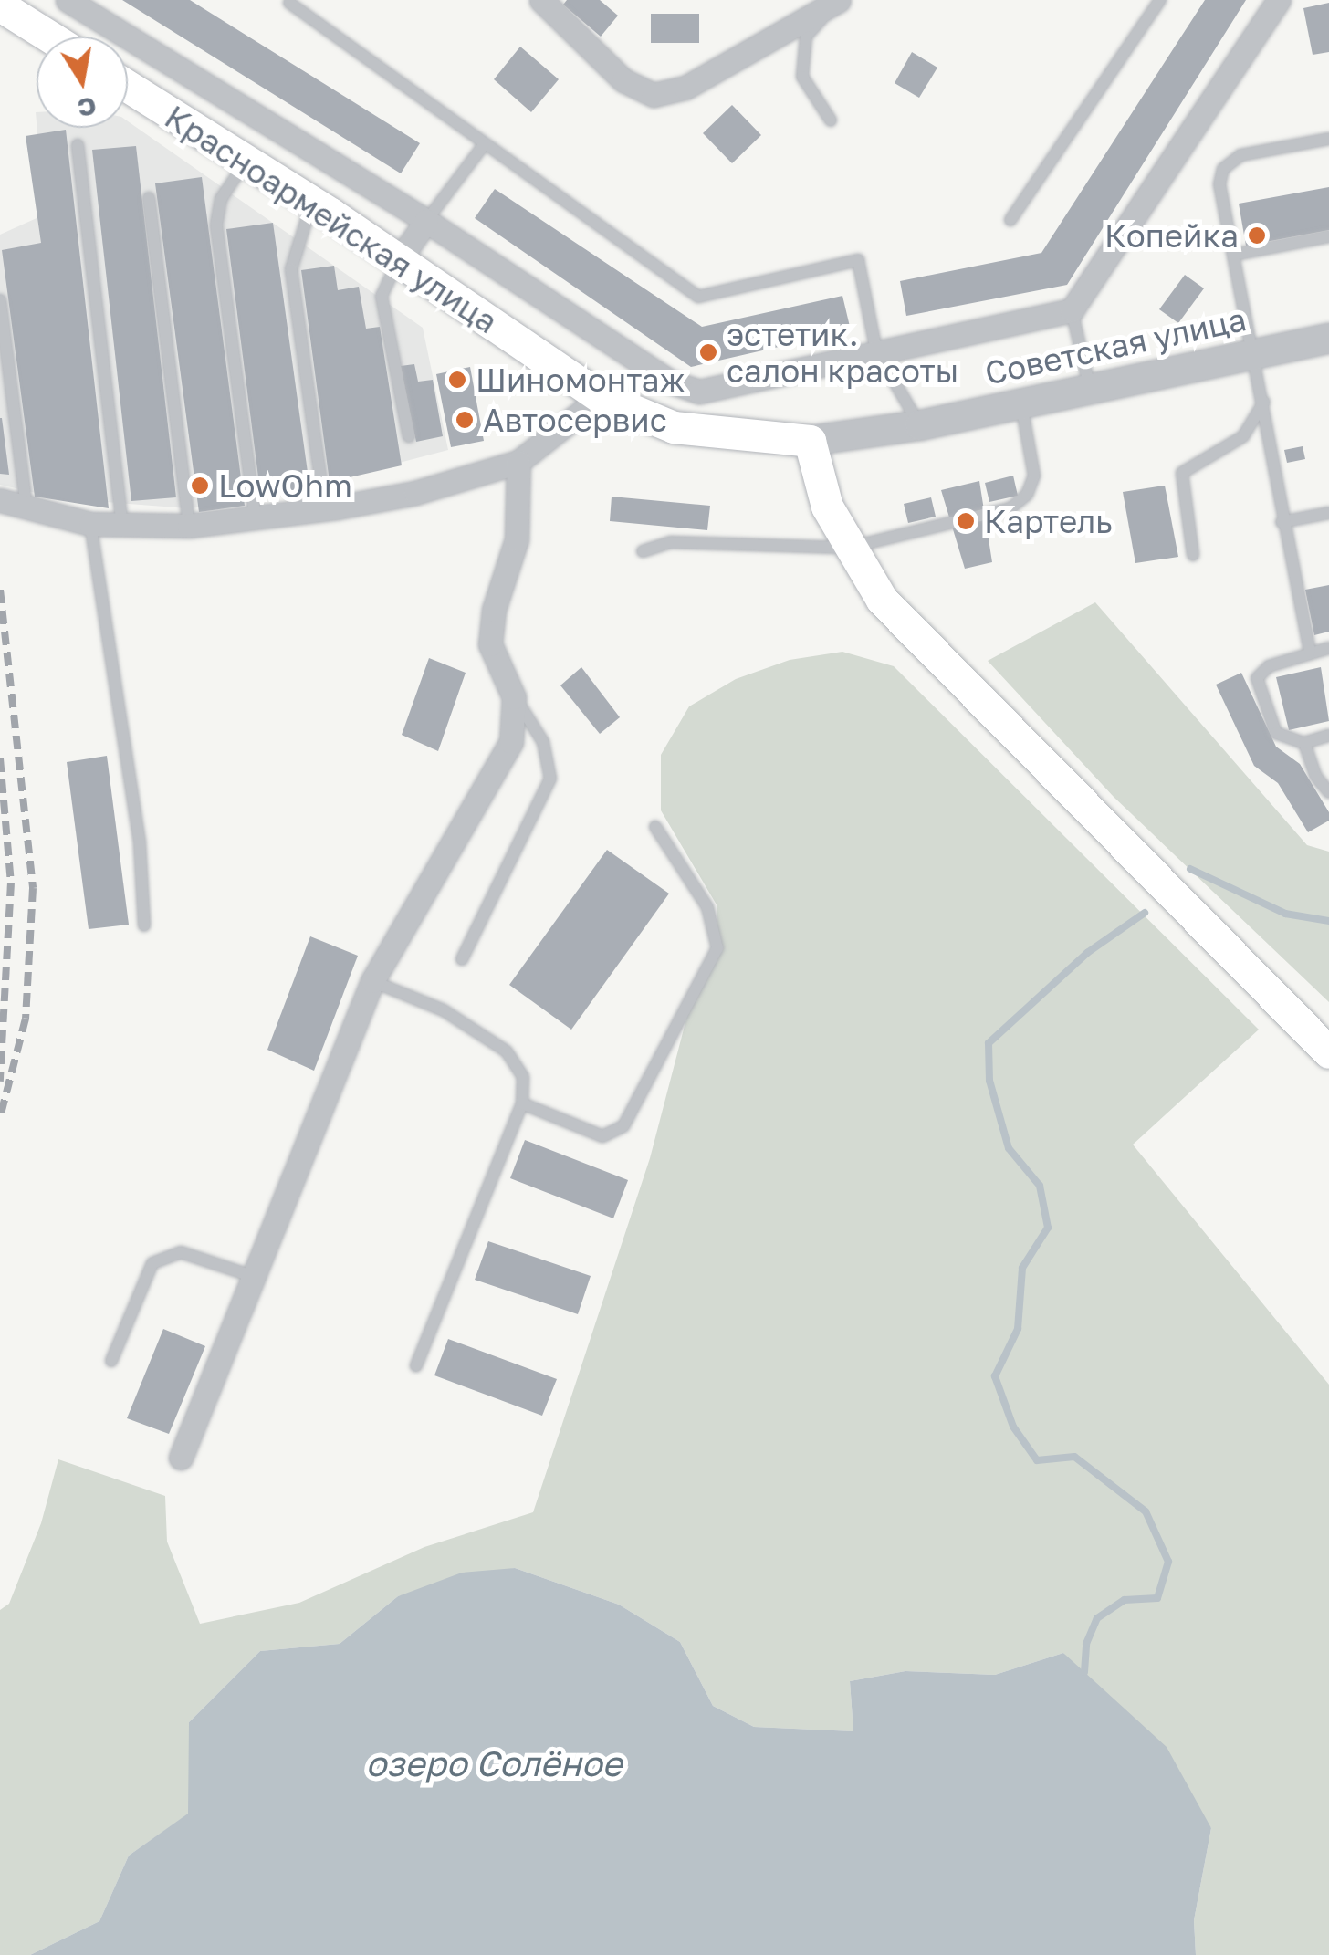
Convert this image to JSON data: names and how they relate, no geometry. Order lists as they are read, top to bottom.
{
  "streets": {
    "main road": ["Красноармейская улица"],
    "street": ["Советская улица"]
  },
  "crossings": [
    ["Красноармейская улица", "Советская улица"]
  ],
  "water": ["озеро Солёное"],
  "places": [
    "Копейка",
    "эстетик. салон красоты",
    "Шиномонтаж",
    "Автосервис",
    "LowOhm",
    "Картель"
  ],
  "north": "bottom"
}
